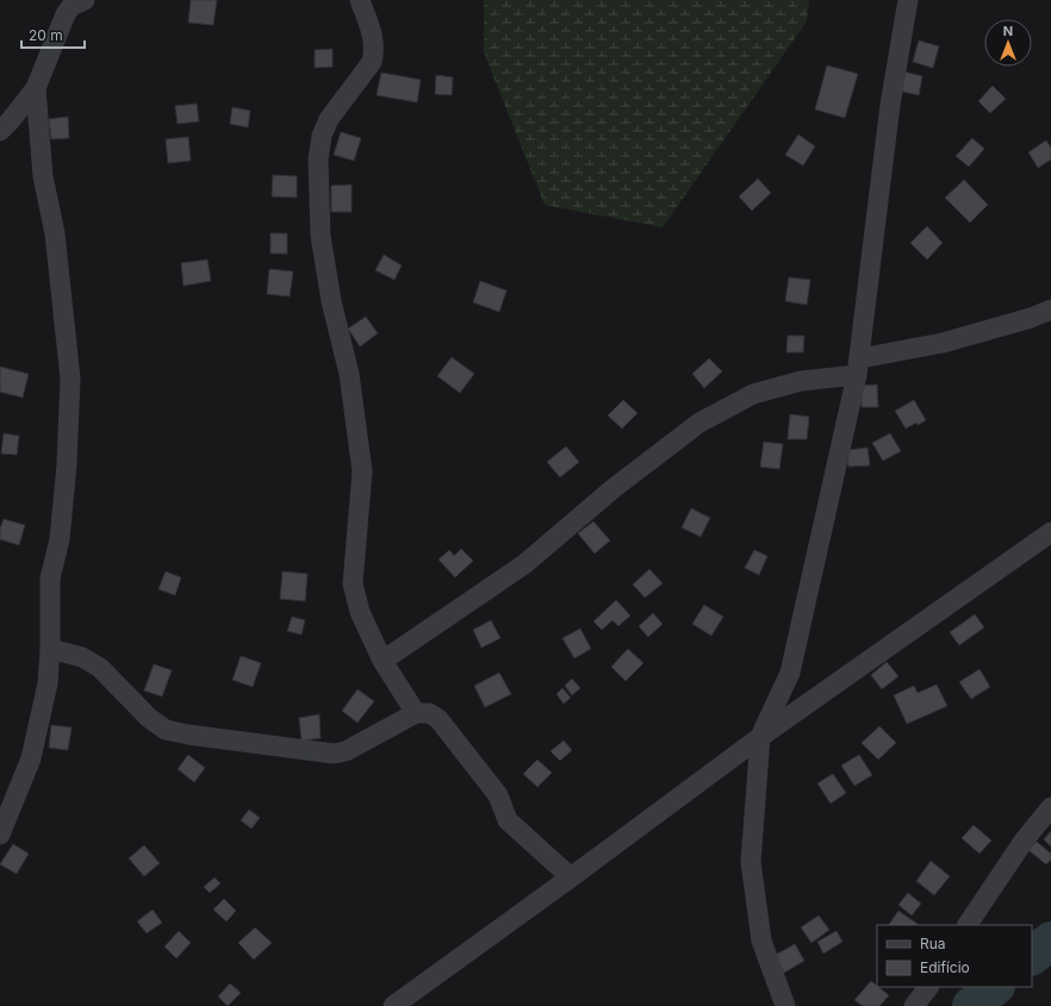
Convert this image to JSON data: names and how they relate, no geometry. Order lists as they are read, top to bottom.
{
  "legend": ["Rua", "Edifício"],
  "scale_bar": "20 m",
  "north": "top"
}
